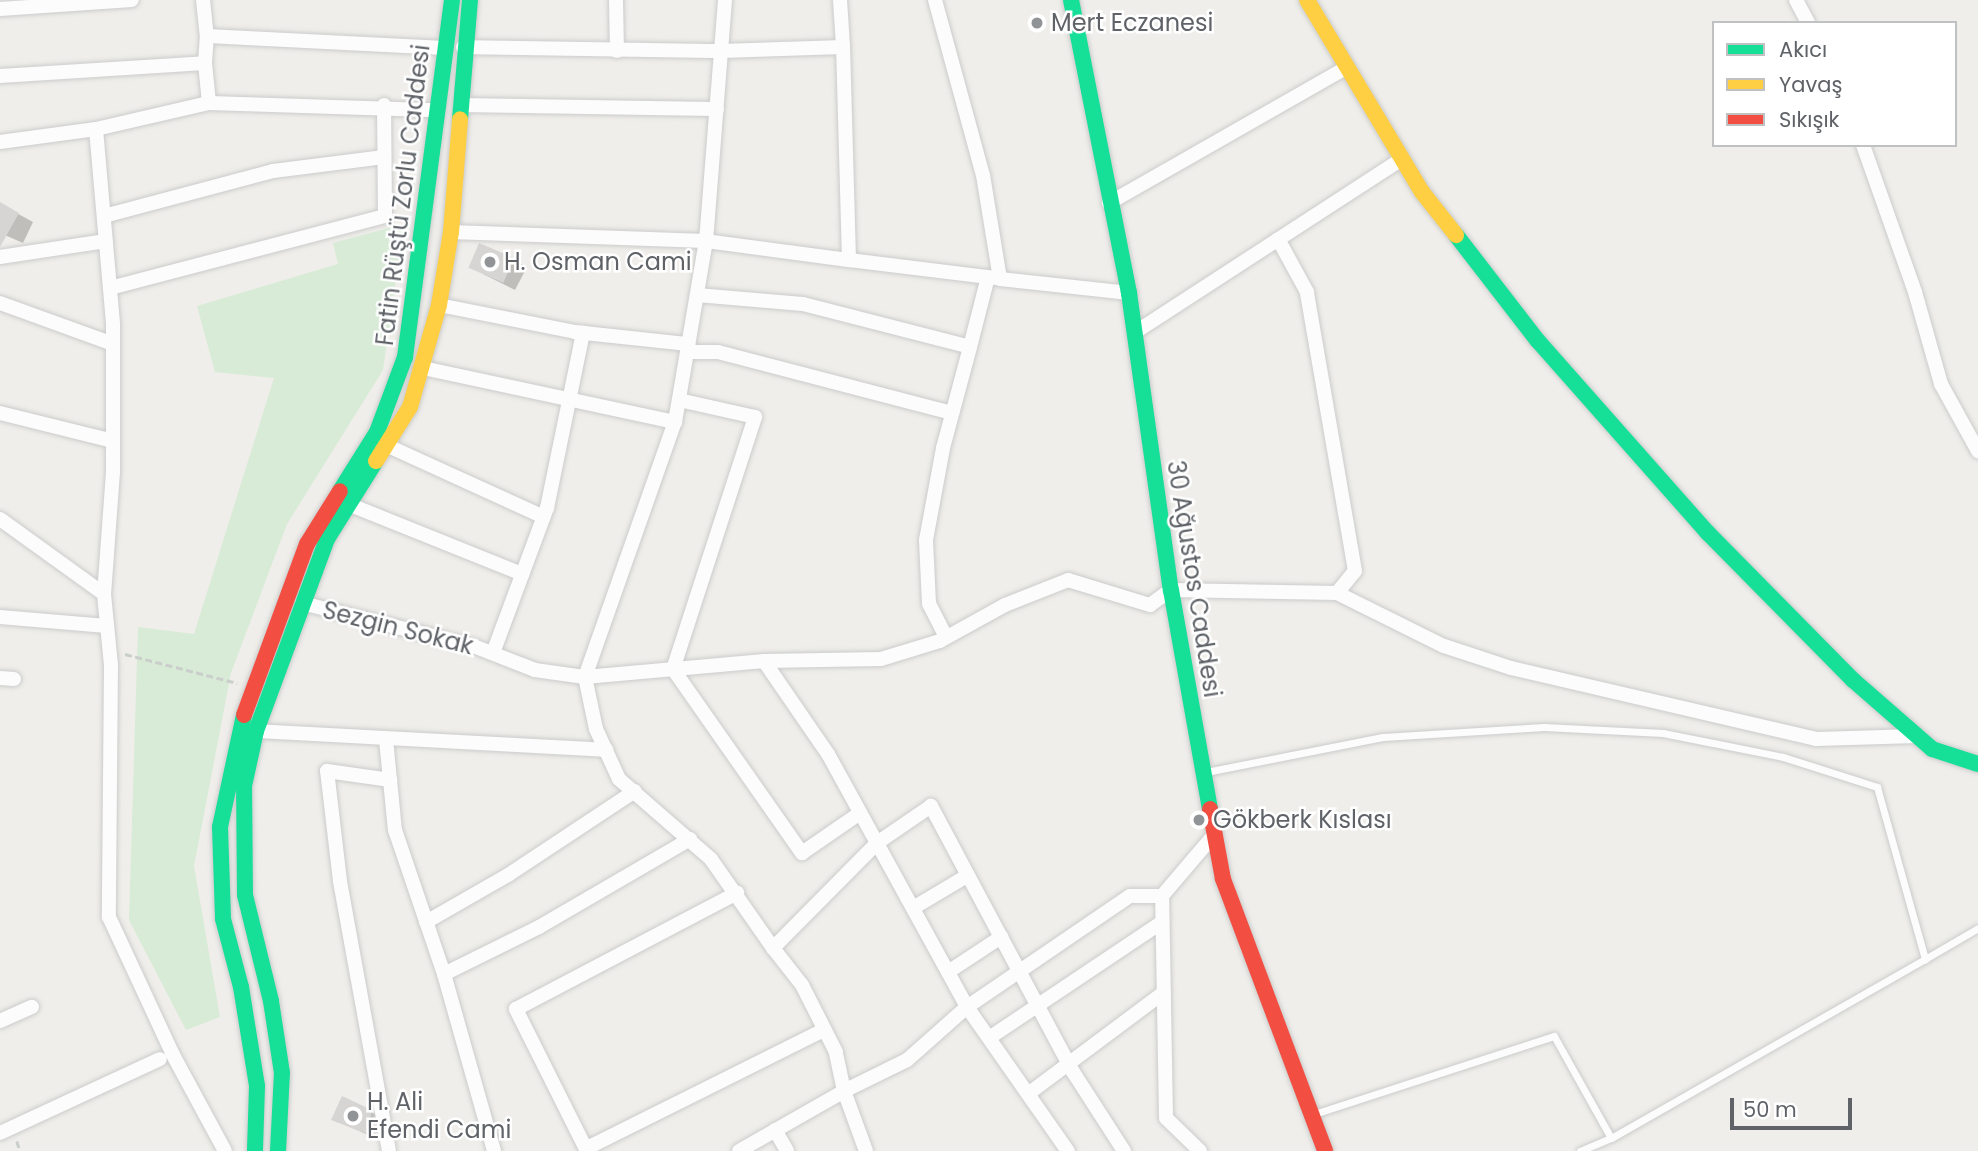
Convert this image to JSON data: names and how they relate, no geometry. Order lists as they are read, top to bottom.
{
  "streets": {
    "main road": ["Fatin Rüştü Zorlu Caddesi", "30 Ağustos Caddesi"],
    "street": ["Sezgin Sokak"]
  },
  "crossings": [
    ["Fatin Rüştü Zorlu Caddesi", "Sezgin Sokak"],
    ["30 Ağustos Caddesi", "Sezgin Sokak"]
  ],
  "places": [
    "Mert Eczanesi",
    "H. Osman Cami",
    "Gökberk Kıslası",
    "H. Ali Efendi Cami"
  ],
  "legend": ["Akıcı", "Yavaş", "Sıkışık"],
  "scale_bar": "50 m"
}
